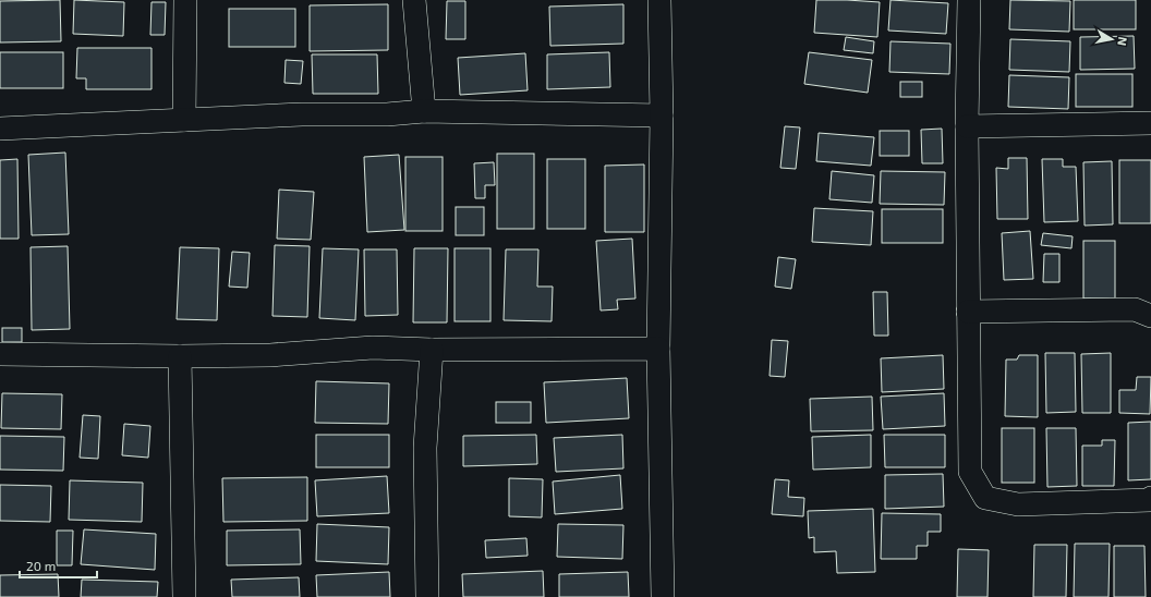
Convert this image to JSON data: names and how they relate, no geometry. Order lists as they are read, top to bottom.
{
  "scale_bar": "20 m",
  "north": "right"
}
